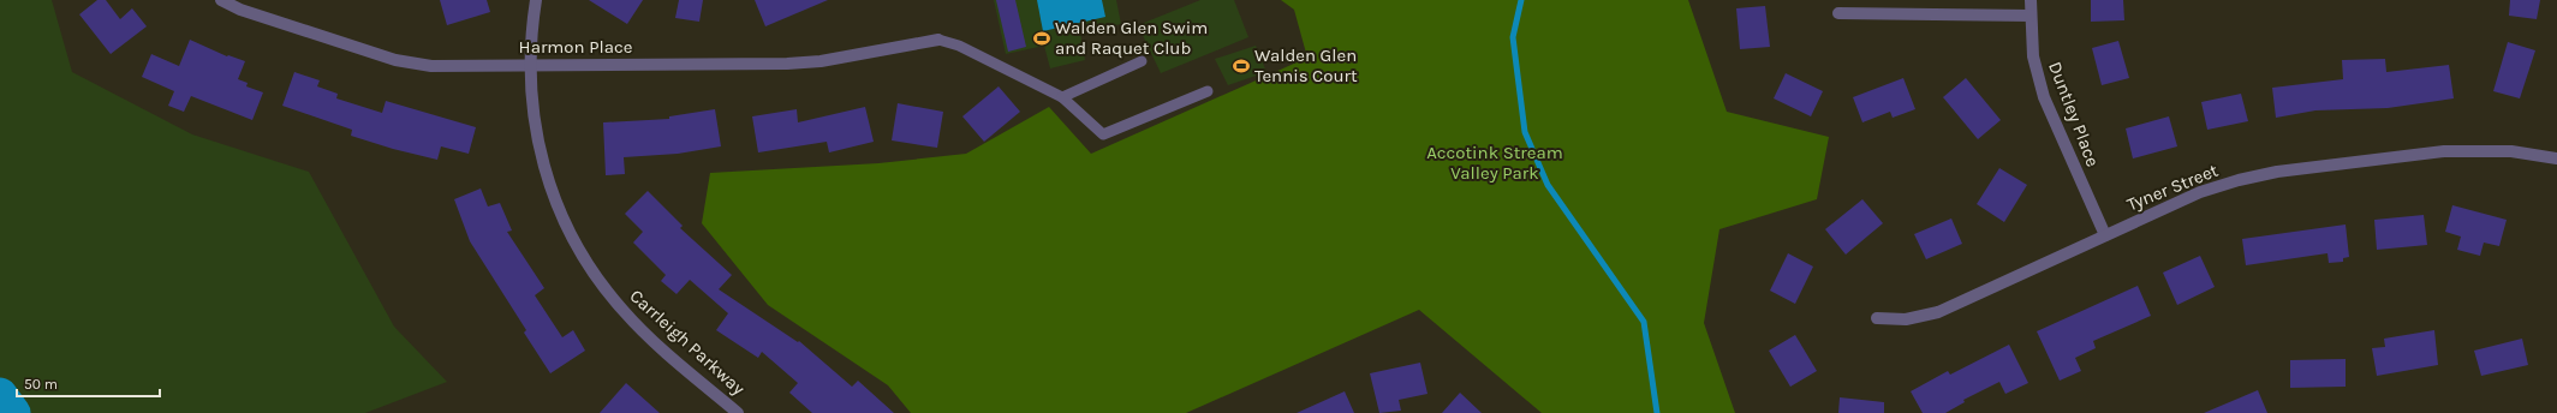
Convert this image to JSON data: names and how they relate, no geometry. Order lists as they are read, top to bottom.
{
  "streets": {
    "street": [
      "Harmon Place",
      "Duntley Place",
      "Tyner Street",
      "Carrleigh Parkway"
    ]
  },
  "crossings": [
    ["Harmon Place", "Carrleigh Parkway"],
    ["Duntley Place", "Tyner Street"]
  ],
  "parks": ["Accotink Stream Valley Park"],
  "places": {
    "sports": ["Walden Glen Swim and Raquet Club", "Walden Glen Tennis Court"]
  },
  "scale_bar": "50 m"
}
